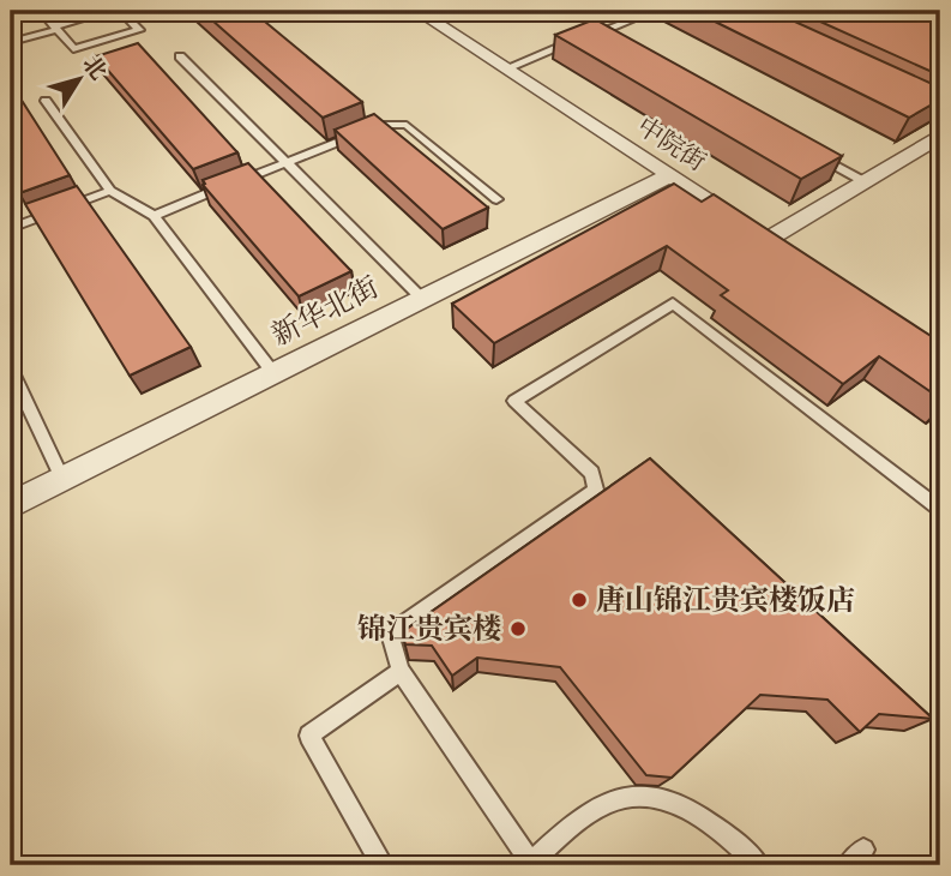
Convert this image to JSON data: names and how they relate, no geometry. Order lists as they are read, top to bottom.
{
  "streets": {
    "street": ["中院街", "新华北街"]
  },
  "crossings": [
    ["中院街", "新华北街"]
  ],
  "places": ["唐山锦江贵宾楼饭店", "锦江贵宾楼"],
  "north": "top right"
}
